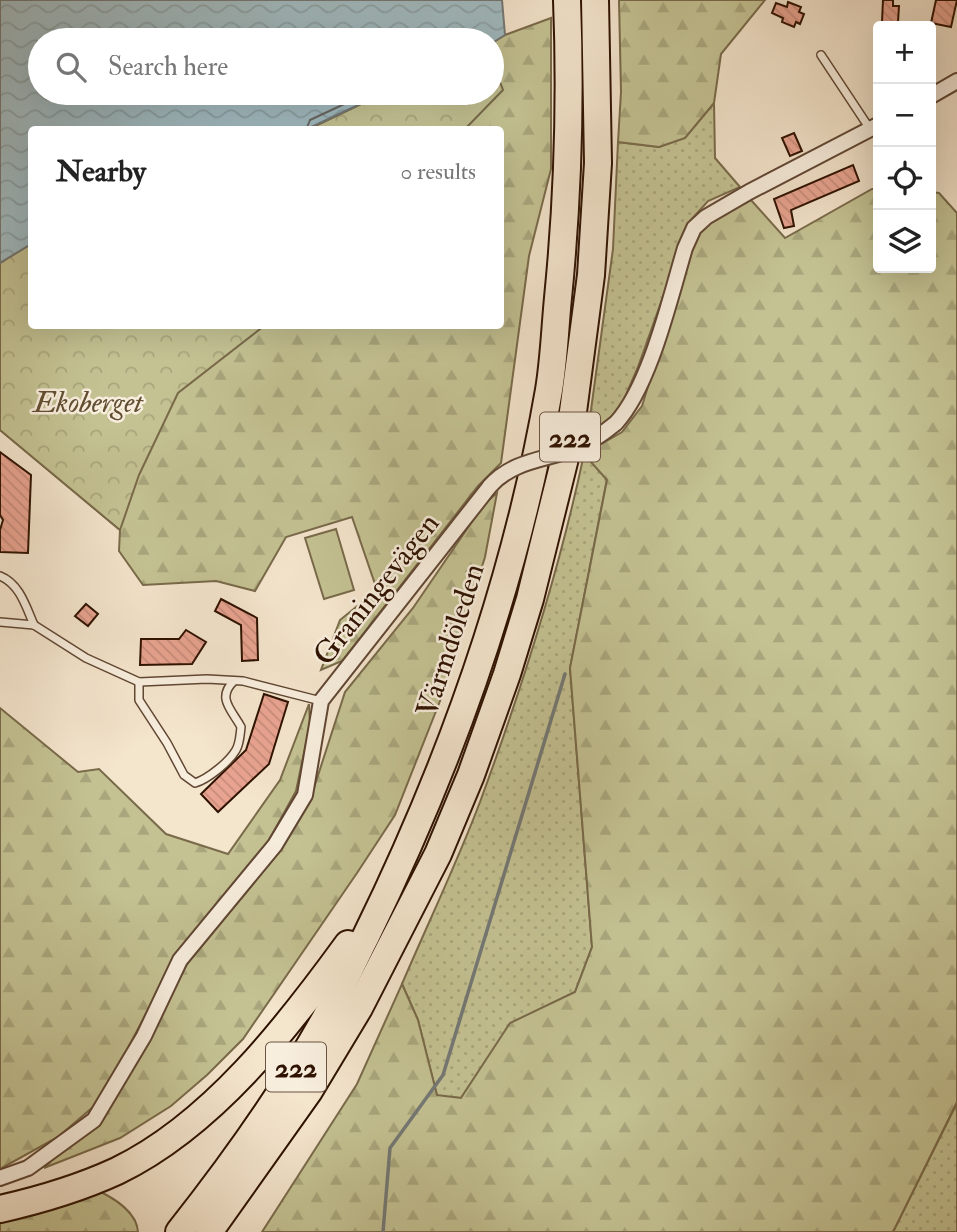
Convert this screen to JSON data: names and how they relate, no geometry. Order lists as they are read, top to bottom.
{
  "streets": {
    "highway": ["222", "Värmdöleden"],
    "street": ["Graningevägen"]
  },
  "parks": ["Ekoberget"],
  "page": {
    "map_buttons": ["+", "−"],
    "search": "Search here",
    "heading": ["Nearby", "0 results"]
  }
}
